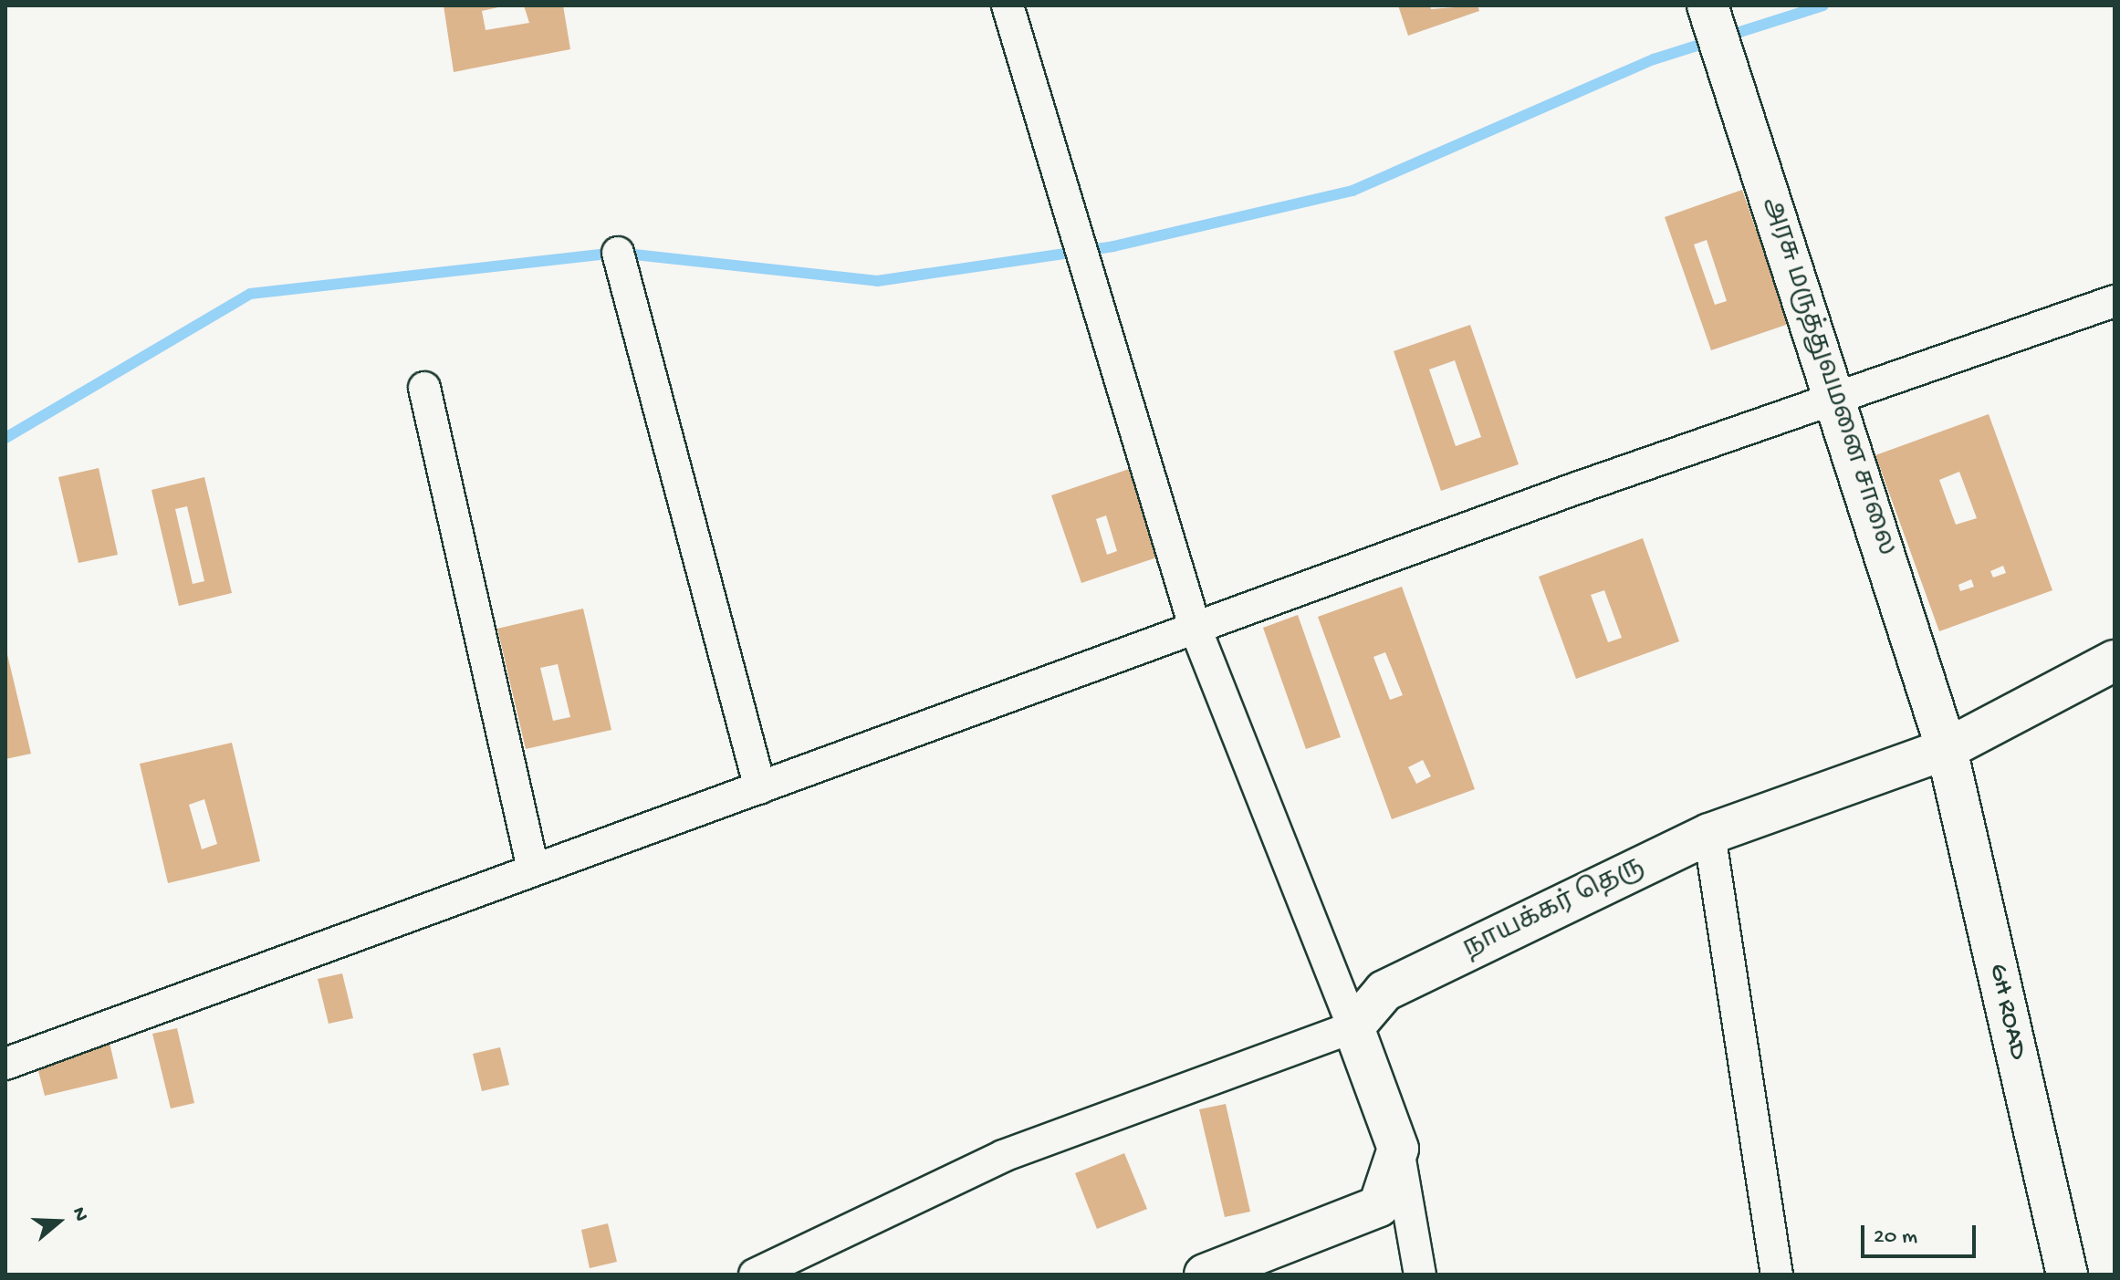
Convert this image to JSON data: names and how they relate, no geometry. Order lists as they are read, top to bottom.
{
  "streets": {
    "main road": ["அரசு மருத்துவமனை சாலை", "நாயக்கர் தெரு", "GH ROAD"]
  },
  "crossings": [
    ["அரசு மருத்துவமனை சாலை", "நாயக்கர் தெரு"],
    ["அரசு மருத்துவமனை சாலை", "GH ROAD"],
    ["நாயக்கர் தெரு", "GH ROAD"]
  ],
  "scale_bar": "20 m",
  "north": "right"
}
